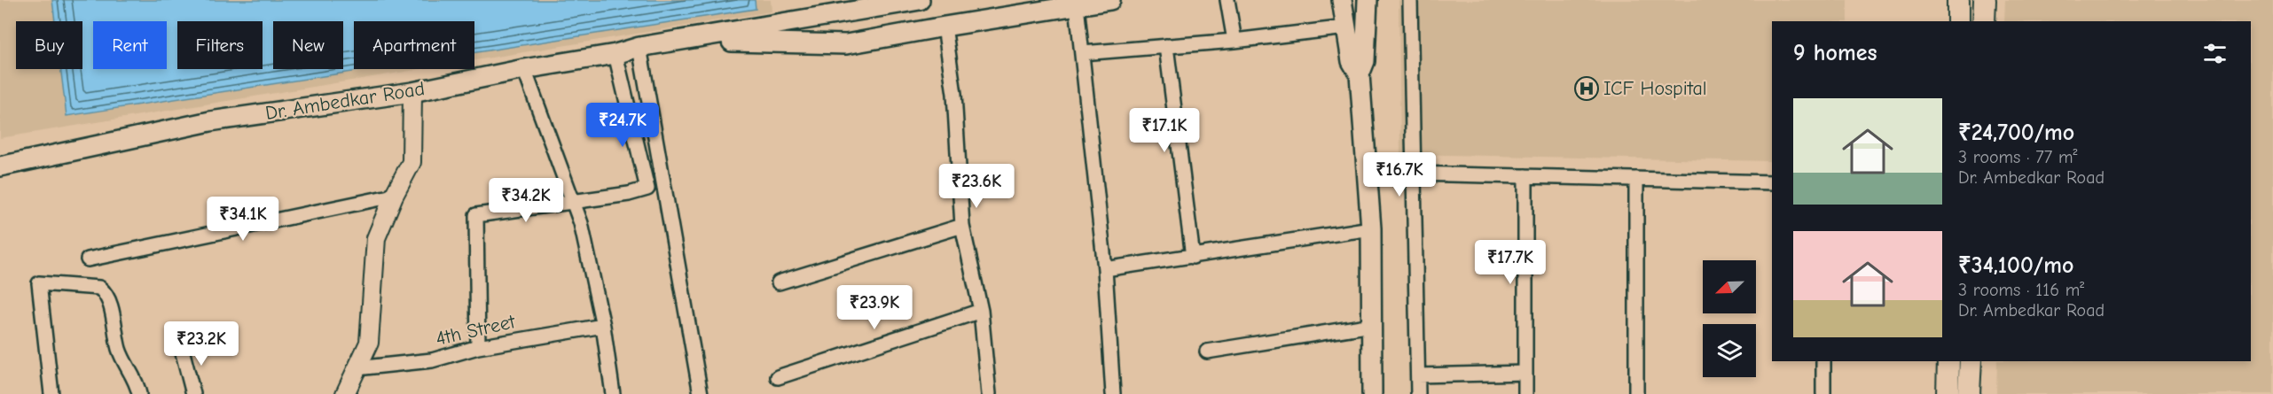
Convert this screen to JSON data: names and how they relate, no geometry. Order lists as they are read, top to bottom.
{
  "streets": {
    "main road": ["Dr. Ambedkar Road"],
    "street": ["4th Street"]
  },
  "places": {
    "hospital": ["ICF Hospital"]
  },
  "north": "bottom left",
  "page": {
    "chip": [
      "Buy",
      "Rent",
      "Filters",
      "New",
      "Apartment"
    ],
    "heading": "9 homes",
    "list": [
      {
        "name": "₹24,700/mo",
        "note": "3 rooms · 77 m² · Dr. Ambedkar Road"
      },
      {
        "name": "₹34,100/mo",
        "note": "3 rooms · 116 m² · Dr. Ambedkar Road"
      }
    ],
    "price": [
      "₹24.7K",
      "₹17.1K",
      "₹16.7K",
      "₹23.6K",
      "₹34.2K",
      "₹34.1K",
      "₹17.7K",
      "₹23.9K",
      "₹23.2K"
    ]
  }
}
